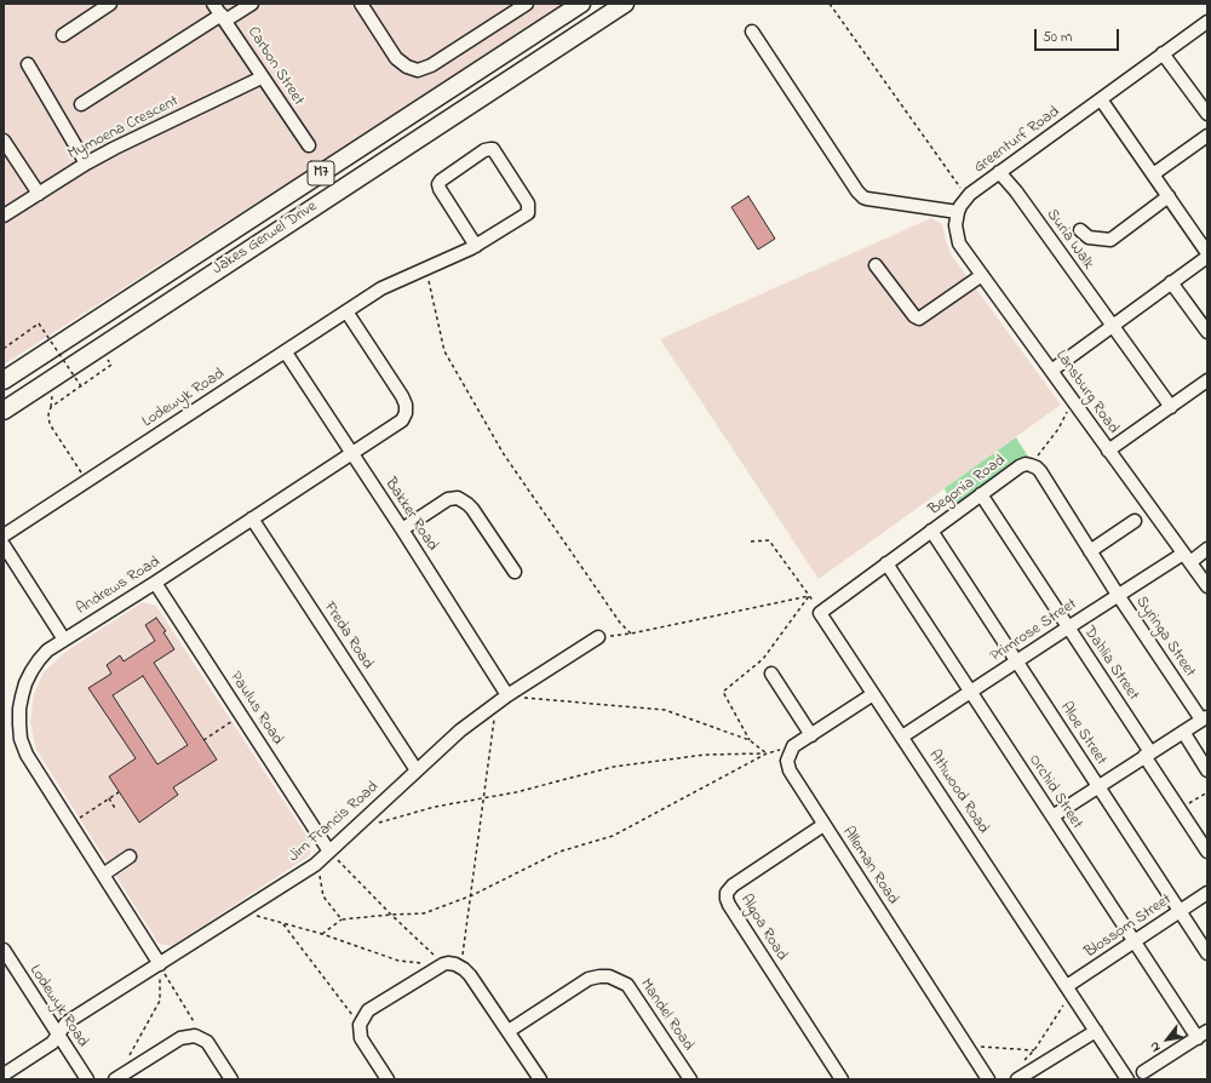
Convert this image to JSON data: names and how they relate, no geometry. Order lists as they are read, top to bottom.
{
  "streets": {
    "highway": ["M7", "Jakes Gerwel Drive"],
    "street": [
      "Carbon Street",
      "Mymoena Crescent",
      "Greenturf Road",
      "Suria Walk",
      "Lansburg Road",
      "Lodewyk Road",
      "Begonia Road",
      "Bakker Road",
      "Andrews Road",
      "Primrose Street",
      "Freda Road",
      "Syringa Street",
      "Dahlia Street",
      "Paulus Road",
      "Aloe Street",
      "Athwood Road",
      "Orchid Street",
      "Jim Francis Road",
      "Alleman Road",
      "Blossom Street",
      "Algoa Road",
      "Mandel Road"
    ]
  },
  "crossings": [
    ["Carbon Street", "Mymoena Crescent"],
    ["Greenturf Road", "Suria Walk"],
    ["Greenturf Road", "Lansburg Road"],
    ["Lansburg Road", "Primrose Street"],
    ["Lodewyk Road", "Bakker Road"],
    ["Lodewyk Road", "Andrews Road"],
    ["Lodewyk Road", "Jim Francis Road"],
    ["Begonia Road", "Primrose Street"],
    ["Begonia Road", "Syringa Street"],
    ["Begonia Road", "Dahlia Street"],
    ["Begonia Road", "Aloe Street"],
    ["Begonia Road", "Athwood Road"],
    ["Begonia Road", "Orchid Street"],
    ["Bakker Road", "Andrews Road"],
    ["Bakker Road", "Jim Francis Road"],
    ["Andrews Road", "Freda Road"],
    ["Andrews Road", "Paulus Road"],
    ["Andrews Road", "Jim Francis Road"],
    ["Primrose Street", "Syringa Street"],
    ["Primrose Street", "Dahlia Street"],
    ["Primrose Street", "Aloe Street"],
    ["Primrose Street", "Athwood Road"],
    ["Primrose Street", "Orchid Street"],
    ["Freda Road", "Jim Francis Road"],
    ["Paulus Road", "Jim Francis Road"],
    ["Aloe Street", "Blossom Street"],
    ["Athwood Road", "Blossom Street"],
    ["Orchid Street", "Blossom Street"],
    ["Alleman Road", "Algoa Road"]
  ],
  "scale_bar": "50 m",
  "north": "bottom left"
}
